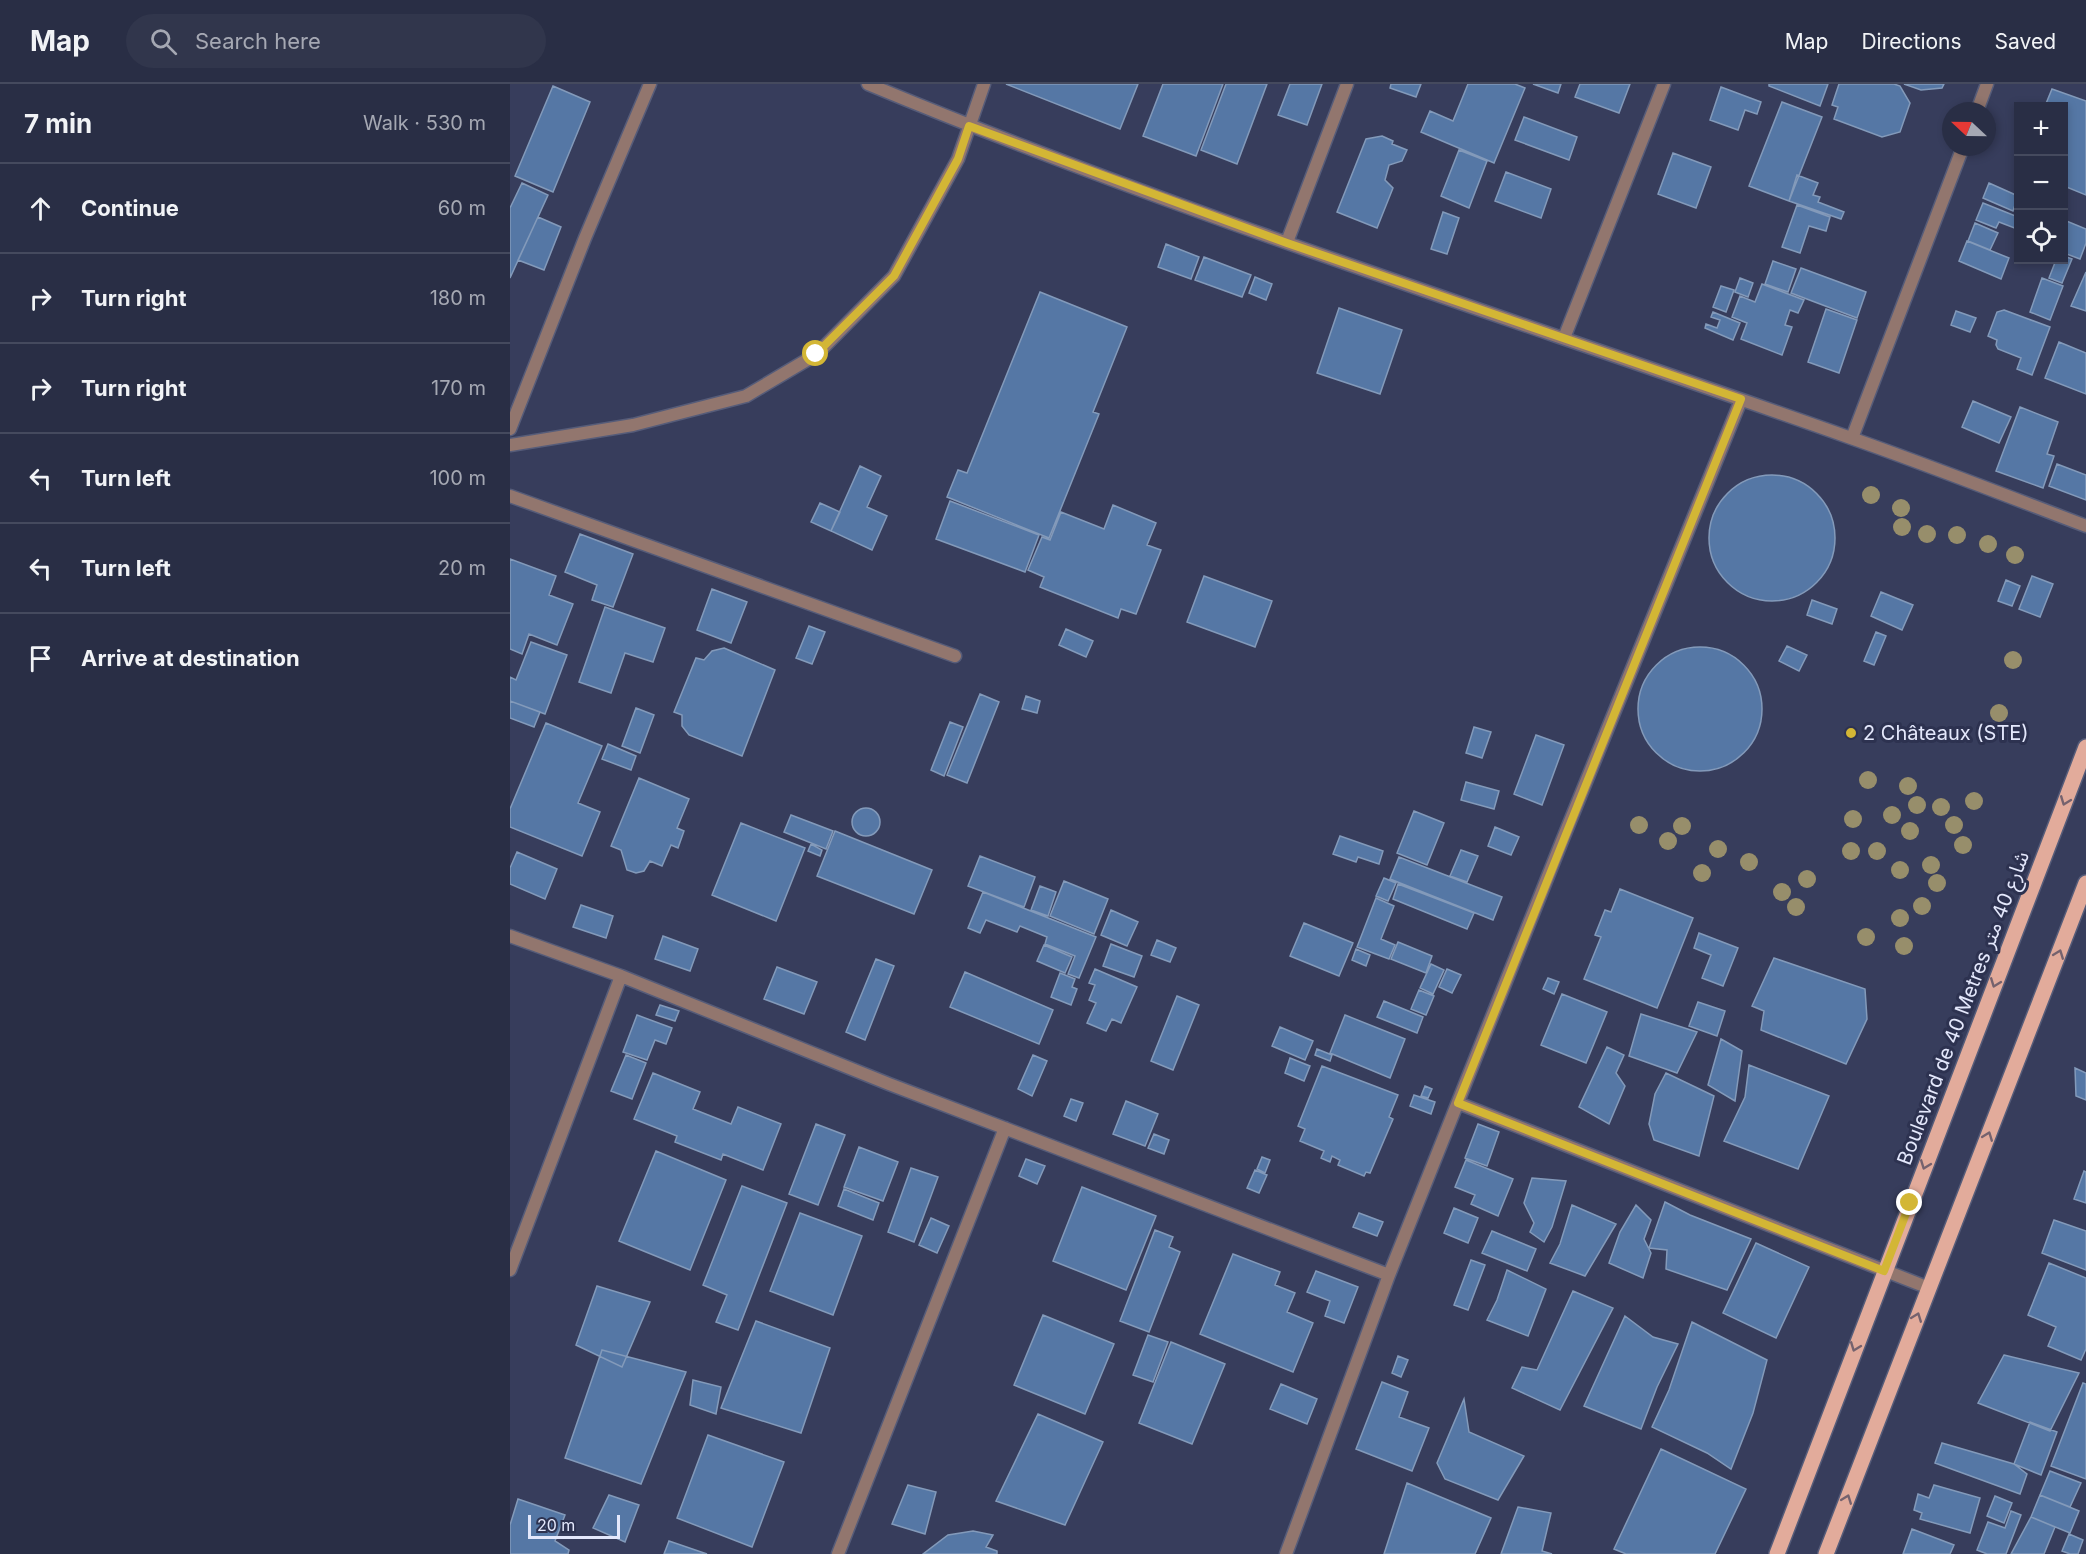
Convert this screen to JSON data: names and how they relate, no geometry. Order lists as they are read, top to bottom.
{
  "streets": {
    "main road": ["Boulevard de 40 Metres شارع 40 متر"]
  },
  "places": ["2 Châteaux (STE)"],
  "scale_bar": "20 m",
  "north": "left",
  "page": {
    "header": "Map",
    "search": "Search here",
    "nav": ["Map", "Directions", "Saved"],
    "heading": ["7 min", "Walk · 530 m"],
    "map_buttons": ["+", "−"],
    "list": [
      ["Continue", "60 m"],
      ["Turn right", "180 m"],
      ["Turn right", "170 m"],
      ["Turn left", "100 m"],
      ["Turn left", "20 m"],
      "Arrive at destination"
    ],
    "scale": "20 m"
  }
}
